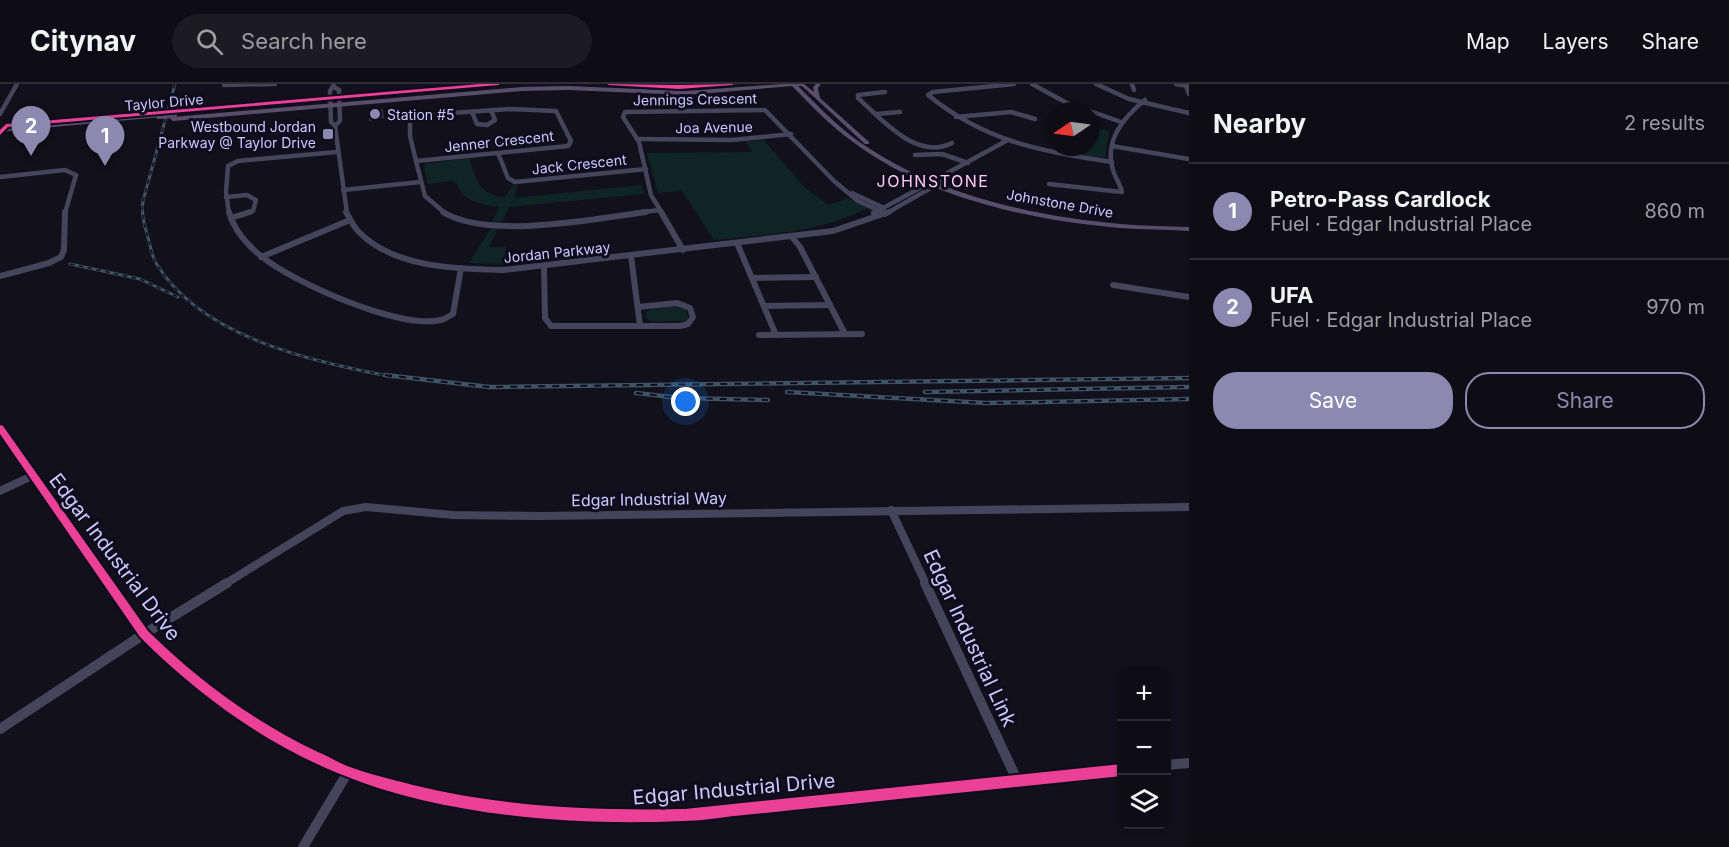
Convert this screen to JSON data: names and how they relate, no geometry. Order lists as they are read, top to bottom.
{
  "streets": {
    "main road": ["Taylor Drive", "Johnstone Drive"],
    "street": [
      "Jennings Crescent",
      "Joa Avenue",
      "Jenner Crescent",
      "Jack Crescent",
      "Jordan Parkway",
      "Edgar Industrial Way",
      "Edgar Industrial Drive",
      "Edgar Industrial Link"
    ]
  },
  "crossings": [
    ["Jennings Crescent", "Joa Avenue"],
    ["Jennings Crescent", "Jenner Crescent"],
    ["Jennings Crescent", "Jack Crescent"],
    ["Jennings Crescent", "Jordan Parkway"],
    ["Taylor Drive", "Johnstone Drive"],
    ["Jenner Crescent", "Jack Crescent"],
    ["Johnstone Drive", "Jordan Parkway"],
    ["Edgar Industrial Way", "Edgar Industrial Drive"],
    ["Edgar Industrial Way", "Edgar Industrial Link"],
    ["Edgar Industrial Drive", "Edgar Industrial Link"]
  ],
  "districts": ["JOHNSTONE"],
  "places": {
    "other": ["Station #5"],
    "transit": ["Westbound Jordan Parkway @ Taylor Drive"]
  },
  "north": "left",
  "page": {
    "header": "Citynav",
    "search": "Search here",
    "nav": ["Map", "Layers", "Share"],
    "heading": ["Nearby", "2 results"],
    "pins": ["2", "1"],
    "list": [
      {
        "mark": "1",
        "name": "Petro-Pass Cardlock",
        "note": "Fuel · Edgar Industrial Place",
        "value": "860 m"
      },
      {
        "mark": "2",
        "name": "UFA",
        "note": "Fuel · Edgar Industrial Place",
        "value": "970 m"
      }
    ],
    "buttons": ["Save", "Share"],
    "map_buttons": ["+", "−"]
  }
}
